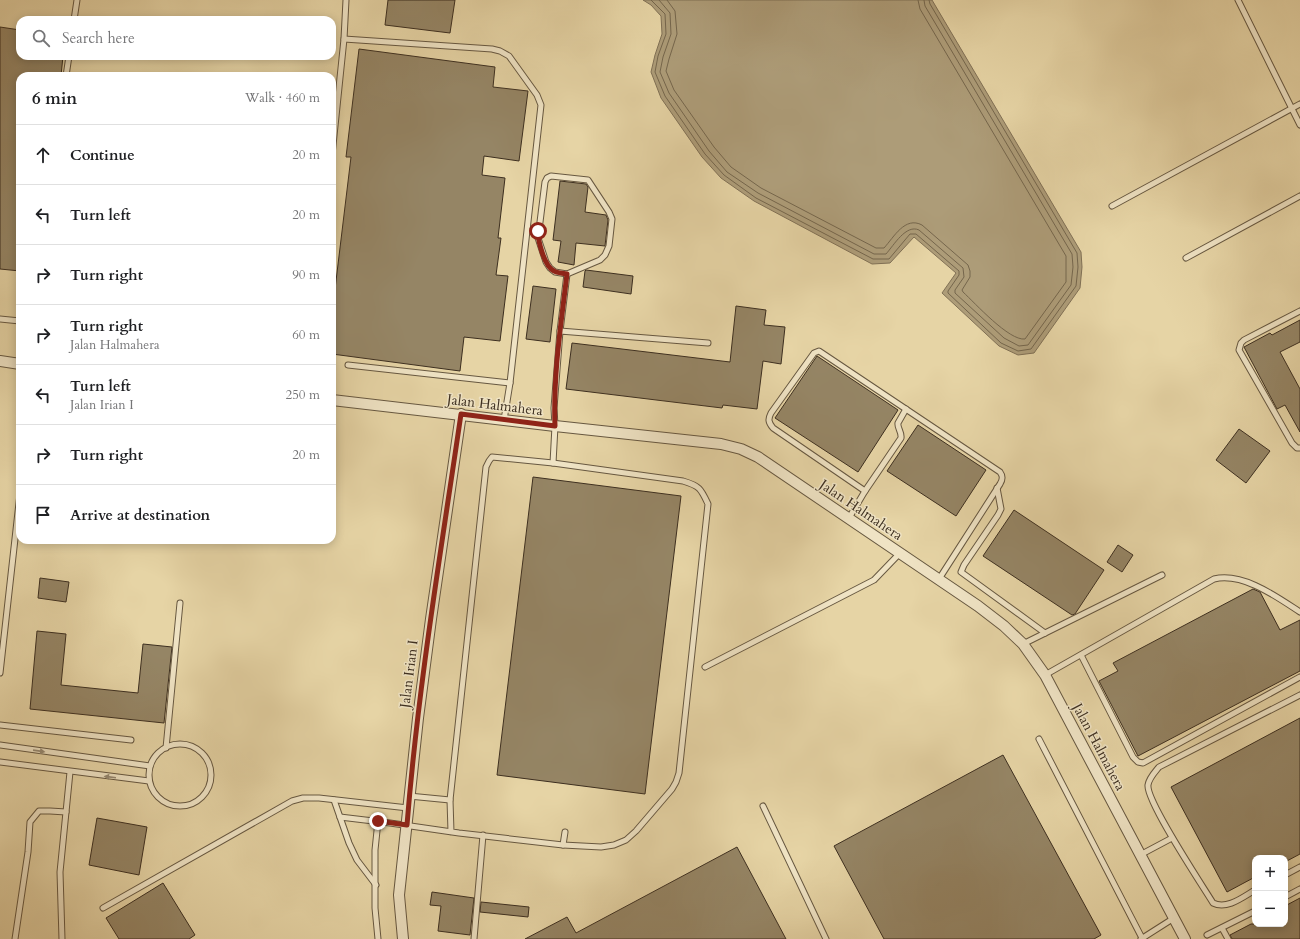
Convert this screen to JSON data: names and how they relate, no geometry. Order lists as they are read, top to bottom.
{
  "streets": {
    "street": ["Jalan Halmahera", "Jalan Irian I"]
  },
  "crossings": [
    ["Jalan Halmahera", "Jalan Irian I"]
  ],
  "page": {
    "search": "Search here",
    "heading": ["6 min", "Walk · 460 m"],
    "list": [
      ["Continue", "20 m"],
      ["Turn left", "20 m"],
      ["Turn right", "90 m"],
      ["Turn right", "Jalan Halmahera", "60 m"],
      ["Turn left", "Jalan Irian I", "250 m"],
      ["Turn right", "20 m"],
      "Arrive at destination"
    ],
    "map_buttons": ["+", "−"]
  }
}
